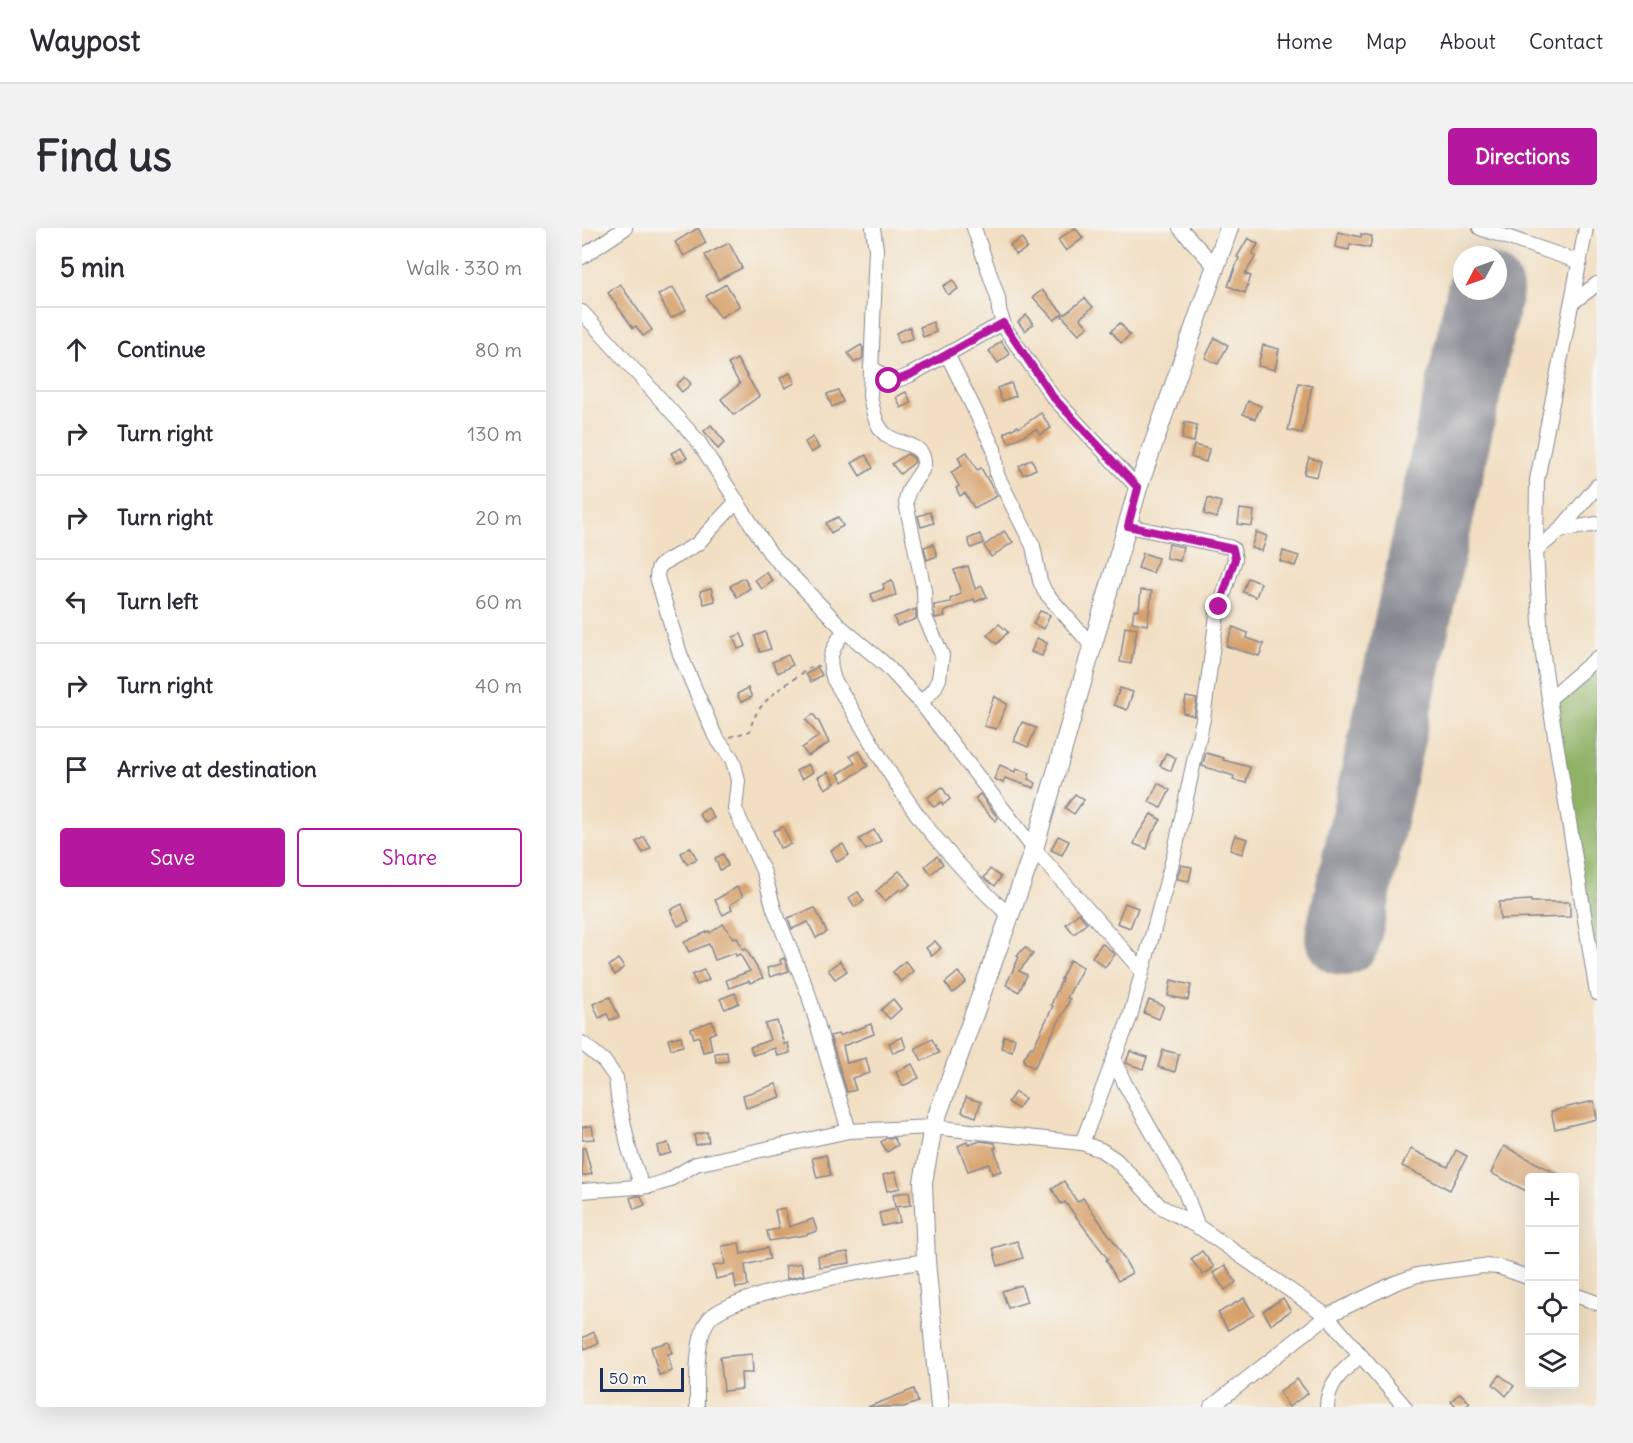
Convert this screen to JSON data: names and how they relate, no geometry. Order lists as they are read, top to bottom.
{
  "scale_bar": "50 m",
  "north": "bottom left",
  "page": {
    "header": "Waypost",
    "nav": [
      "Home",
      "Map",
      "About",
      "Contact"
    ],
    "buttons": [
      "Directions",
      ["Save", "Share"]
    ],
    "title": "Find us",
    "heading": ["5 min", "Walk · 330 m"],
    "list": [
      ["Continue", "80 m"],
      ["Turn right", "130 m"],
      ["Turn right", "20 m"],
      ["Turn left", "60 m"],
      ["Turn right", "40 m"],
      "Arrive at destination"
    ],
    "map_buttons": ["+", "−"],
    "scale": "50 m"
  }
}
